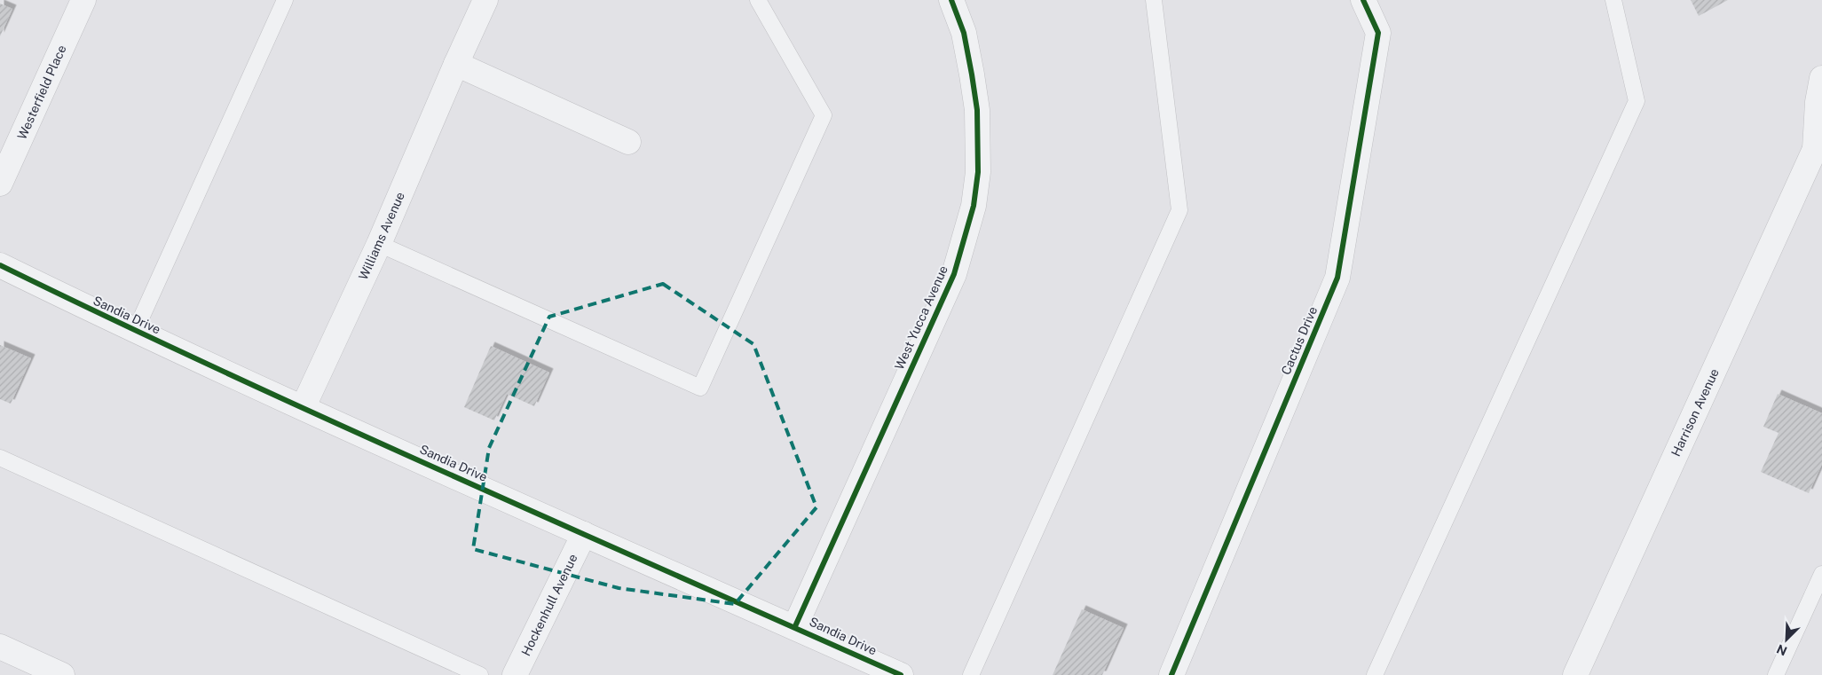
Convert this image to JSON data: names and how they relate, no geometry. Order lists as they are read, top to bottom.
{
  "streets": {
    "street": [
      "Westerfield Place",
      "Williams Avenue",
      "Sandia Drive",
      "West Yucca Avenue",
      "Cactus Drive",
      "Harrison Avenue",
      "Hockenhull Avenue"
    ]
  },
  "crossings": [
    ["Williams Avenue", "Sandia Drive"],
    ["Sandia Drive", "West Yucca Avenue"],
    ["Sandia Drive", "Hockenhull Avenue"]
  ],
  "north": "bottom left"
}
